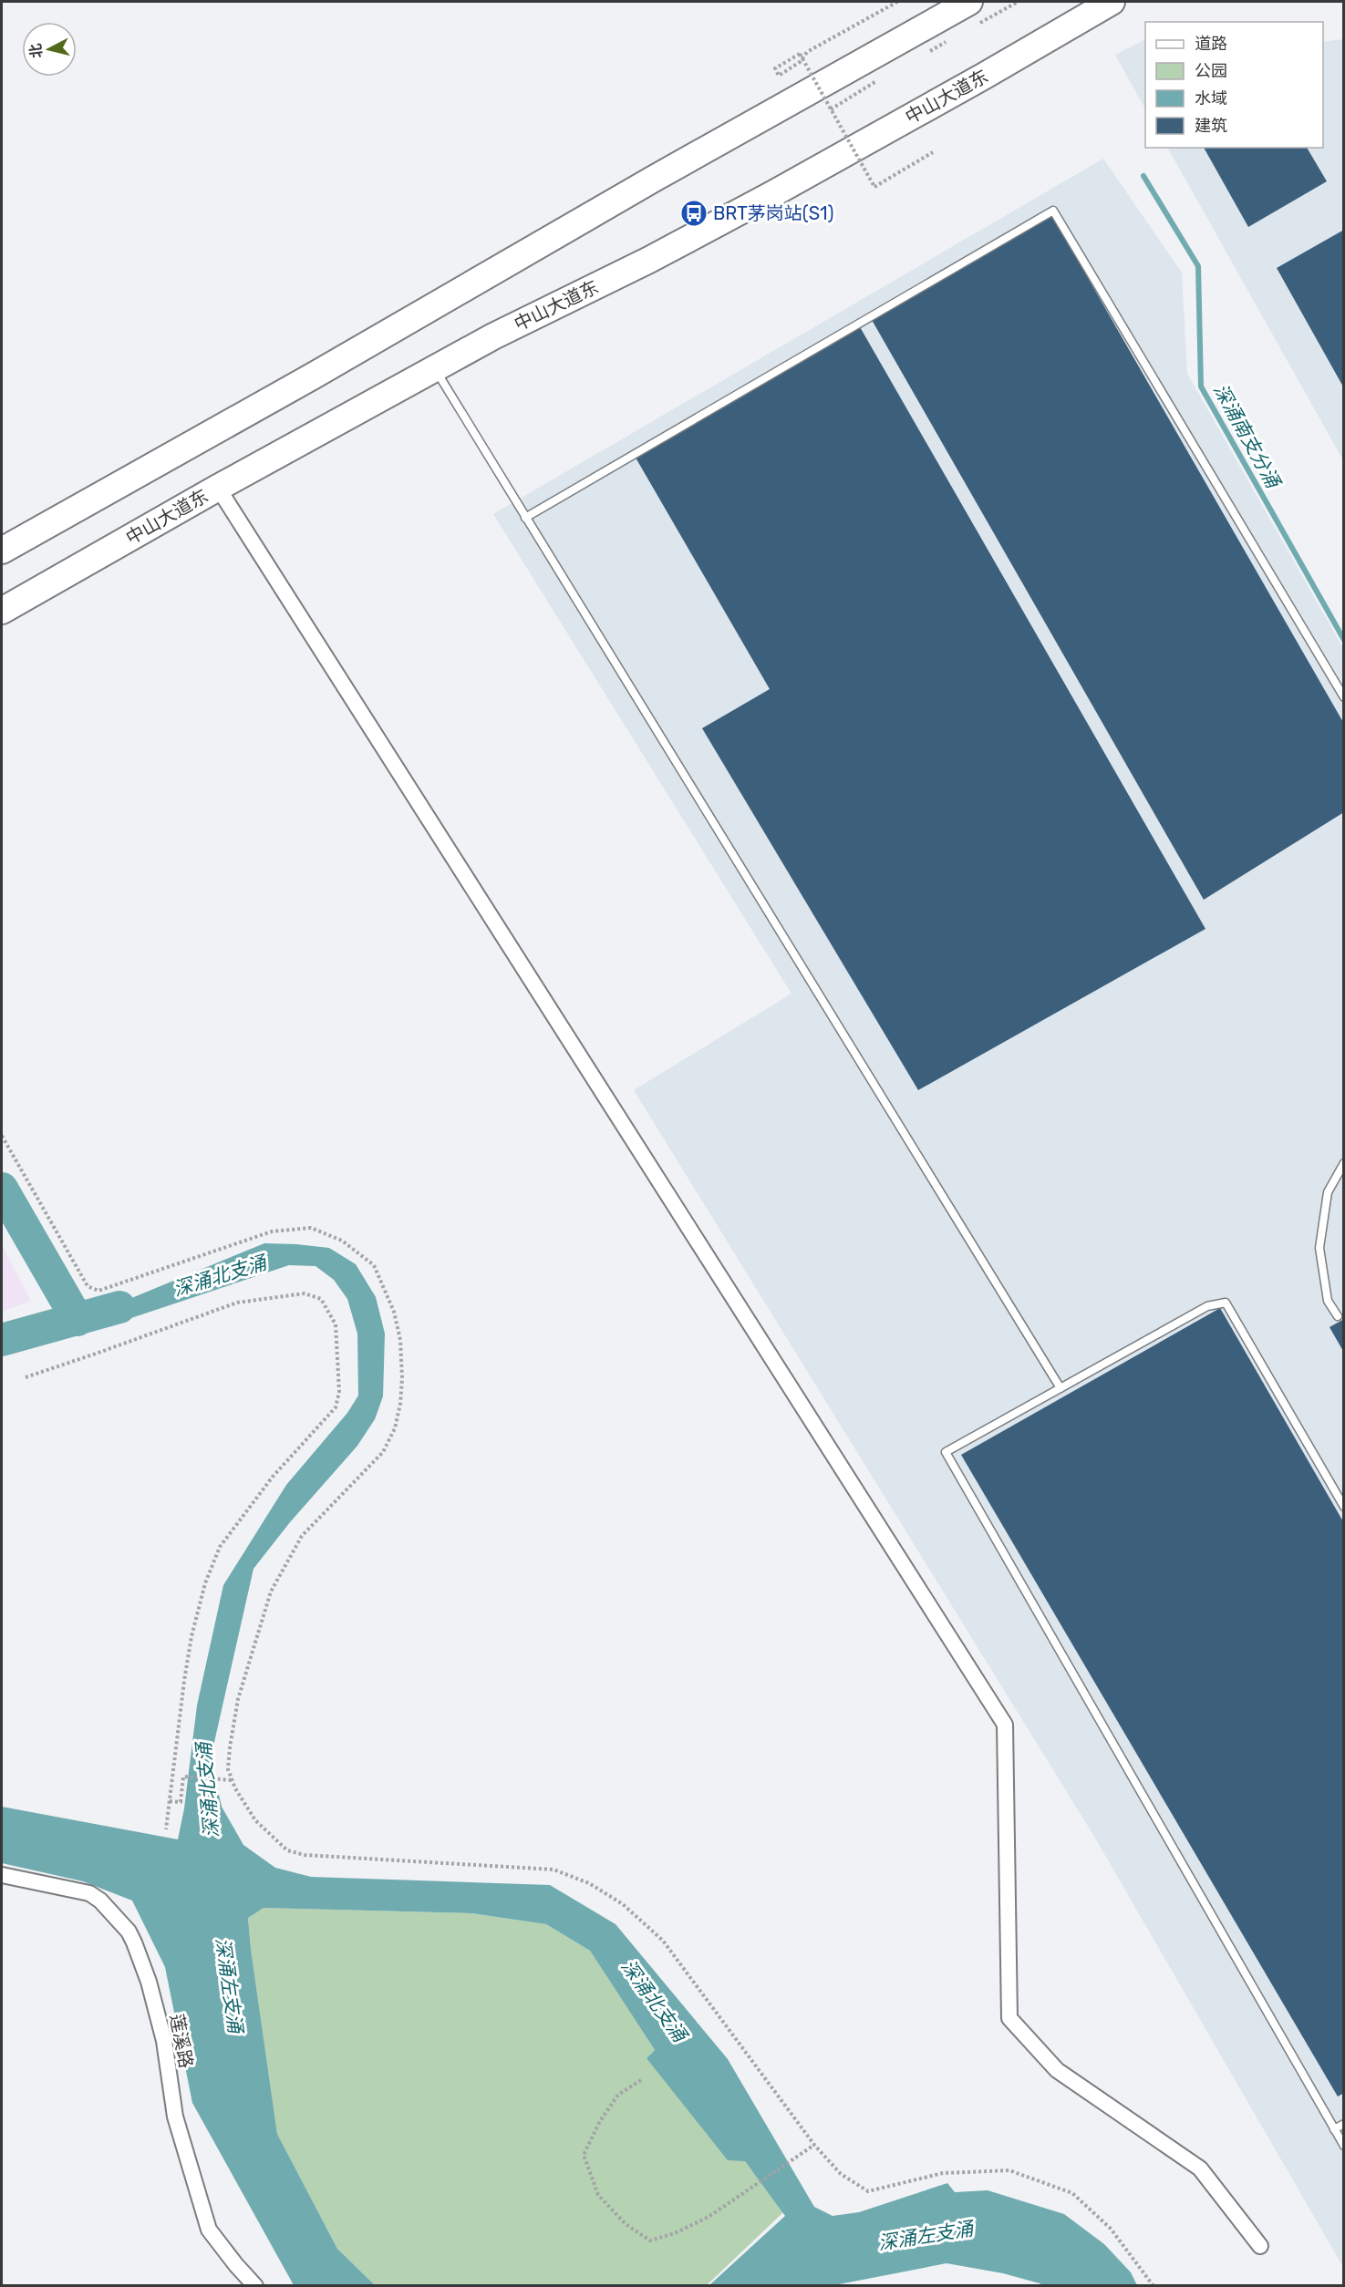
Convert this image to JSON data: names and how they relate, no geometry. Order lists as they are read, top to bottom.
{
  "streets": {
    "highway": ["中山大道东"],
    "street": ["莲溪路"]
  },
  "water": ["深涌南支分涌", "深涌北支涌", "深涌左支涌"],
  "places": {
    "bus stop": ["BRT茅岗站(S1)"]
  },
  "legend": [
    "道路",
    "公园",
    "水域",
    "建筑"
  ],
  "north": "left"
}
